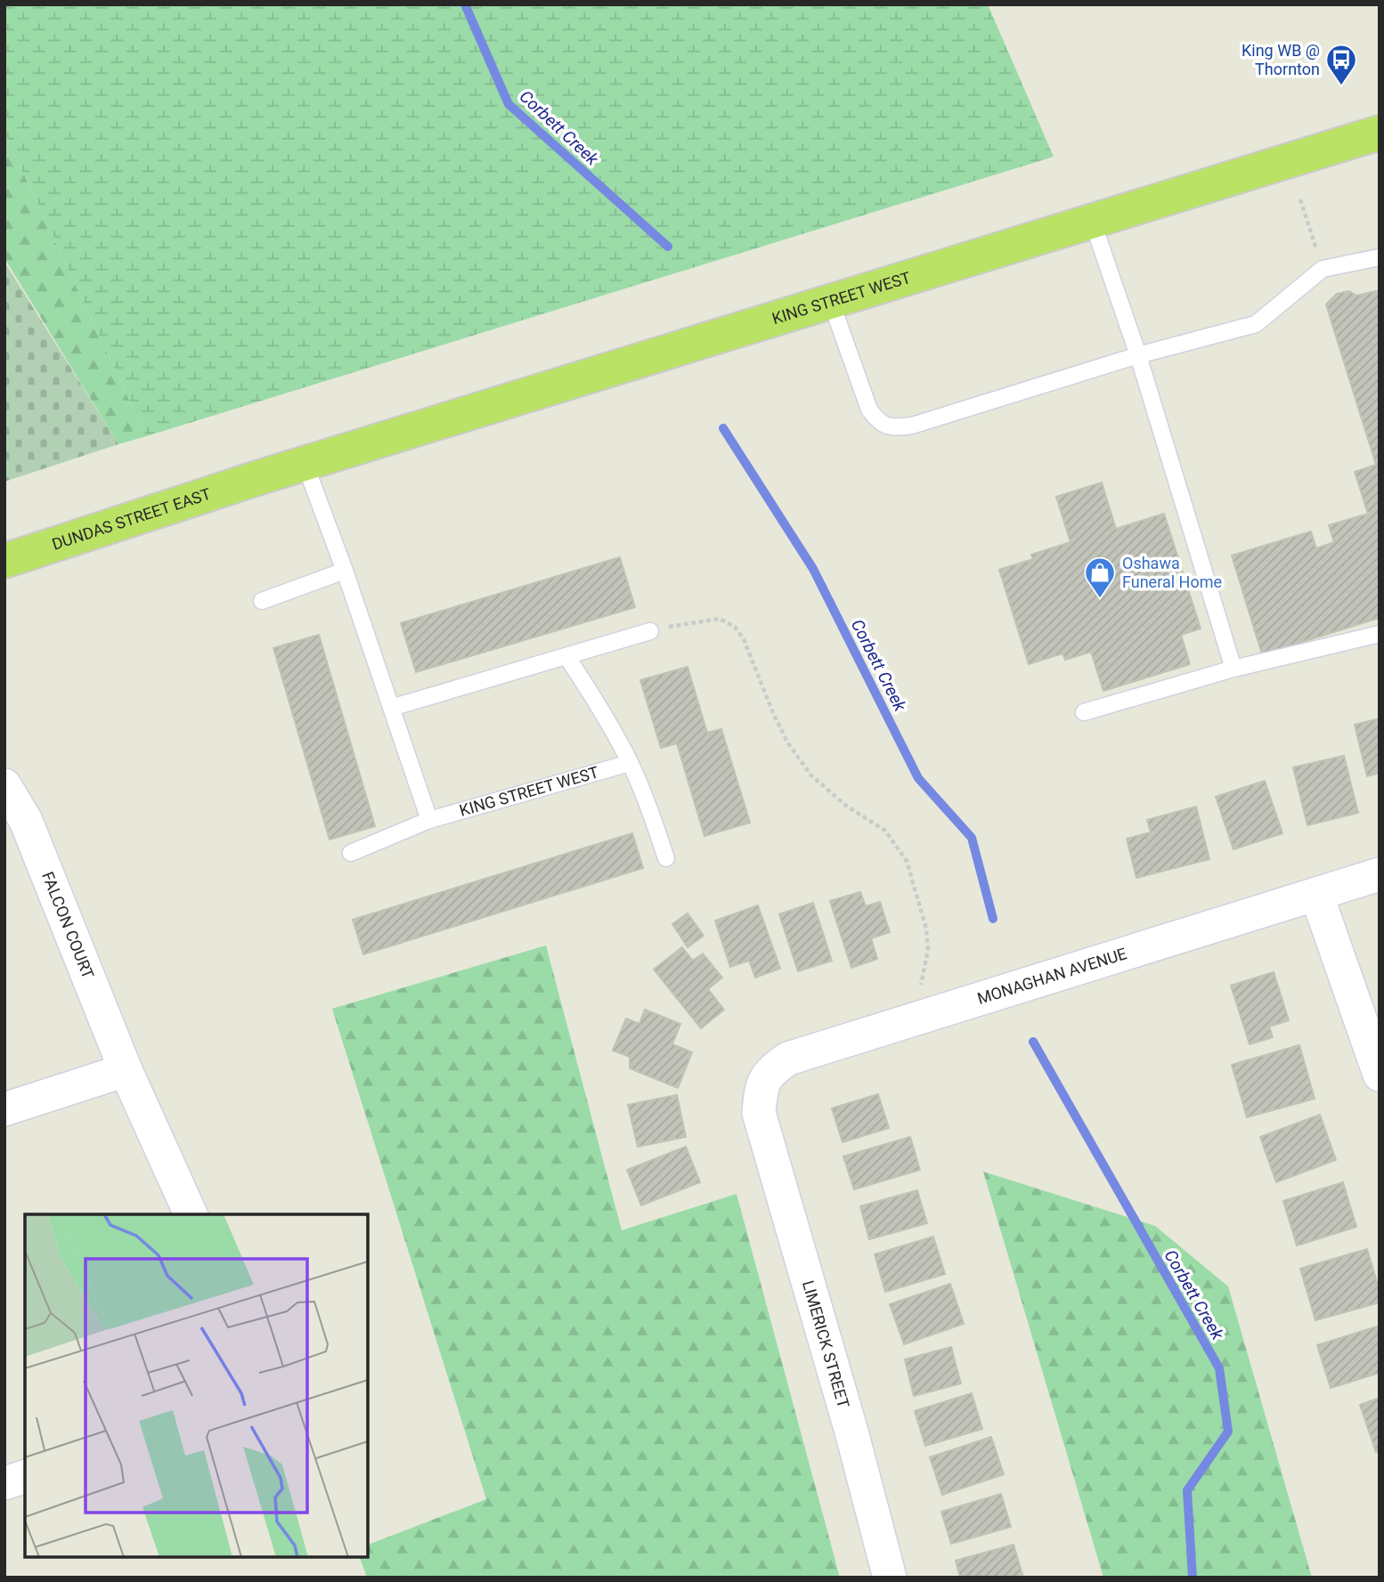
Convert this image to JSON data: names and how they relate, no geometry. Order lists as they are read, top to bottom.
{
  "streets": {
    "main road": ["KING STREET WEST", "DUNDAS STREET EAST"],
    "street": ["FALCON COURT", "MONAGHAN AVENUE", "LIMERICK STREET"]
  },
  "crossings": [
    ["KING STREET WEST", "DUNDAS STREET EAST"],
    ["MONAGHAN AVENUE", "LIMERICK STREET"]
  ],
  "water": ["Corbett Creek"],
  "places": {
    "bus stop": ["King WB @ Thornton"],
    "shop": ["Oshawa Funeral Home"]
  }
}
